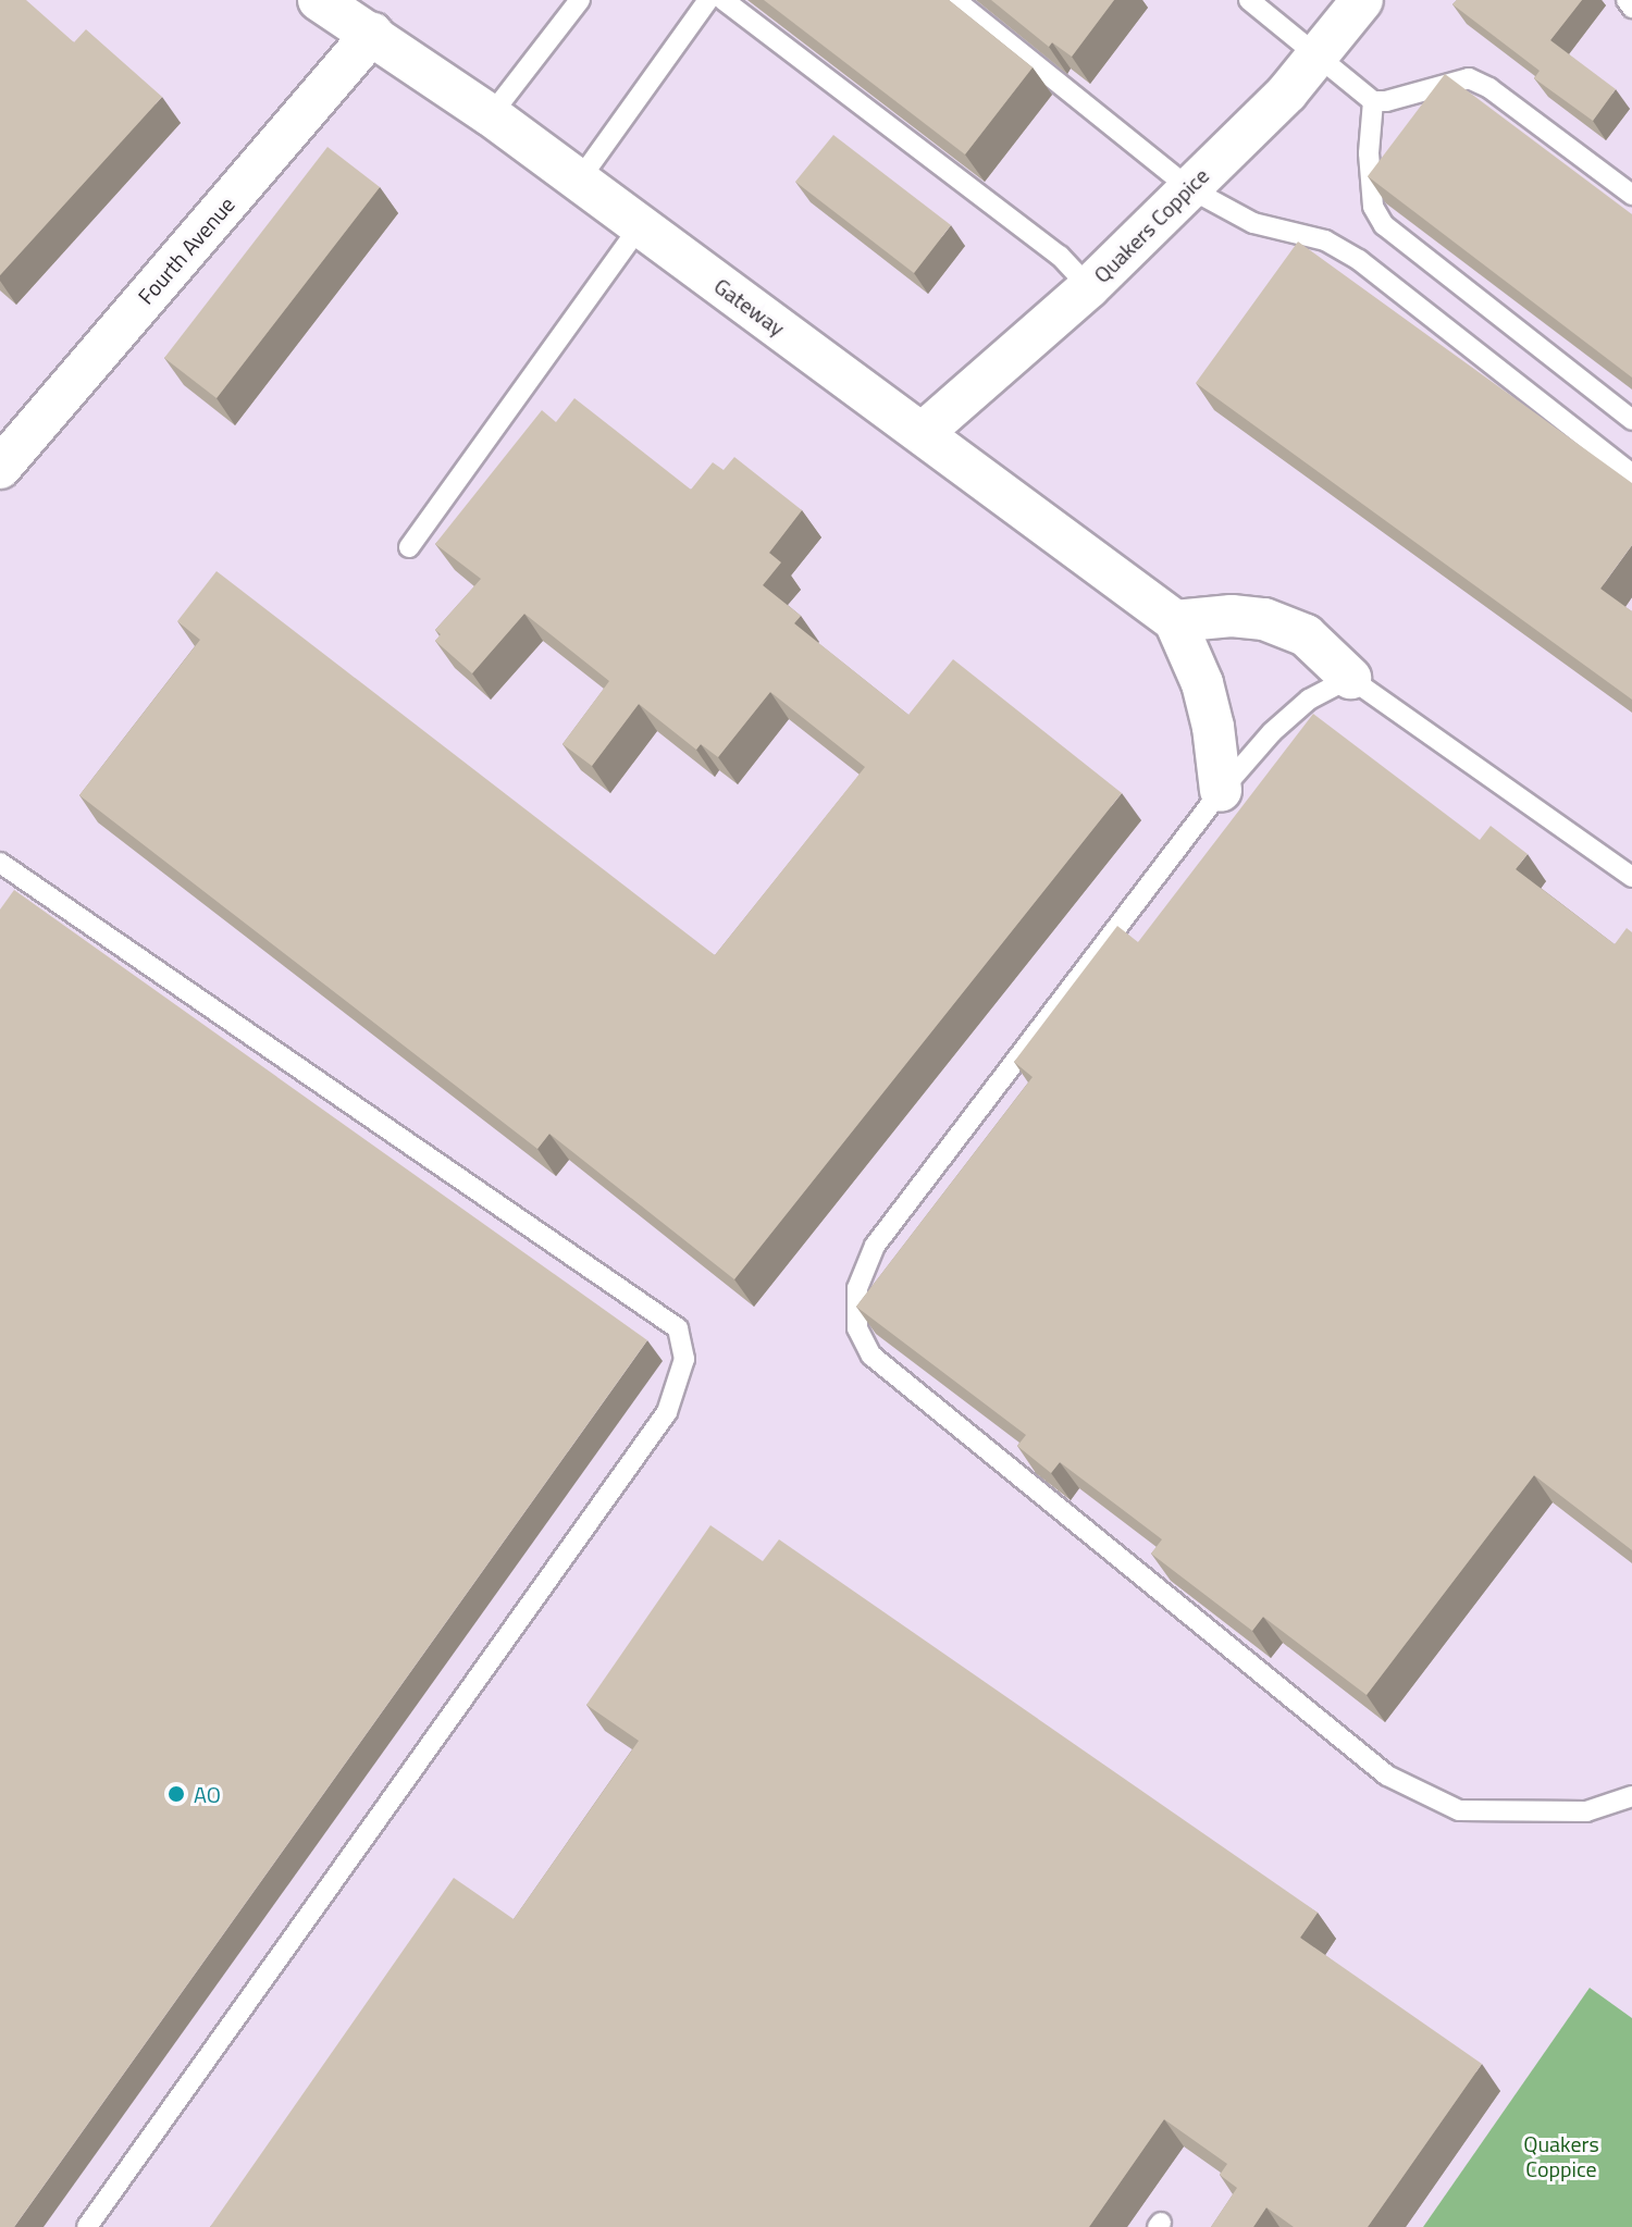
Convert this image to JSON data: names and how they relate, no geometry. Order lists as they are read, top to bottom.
{
  "streets": {
    "street": ["Quakers Coppice", "Fourth Avenue", "Gateway"]
  },
  "crossings": [
    ["Quakers Coppice", "Gateway"],
    ["Fourth Avenue", "Gateway"]
  ],
  "parks": ["Quakers Coppice"],
  "places": ["AO"]
}
